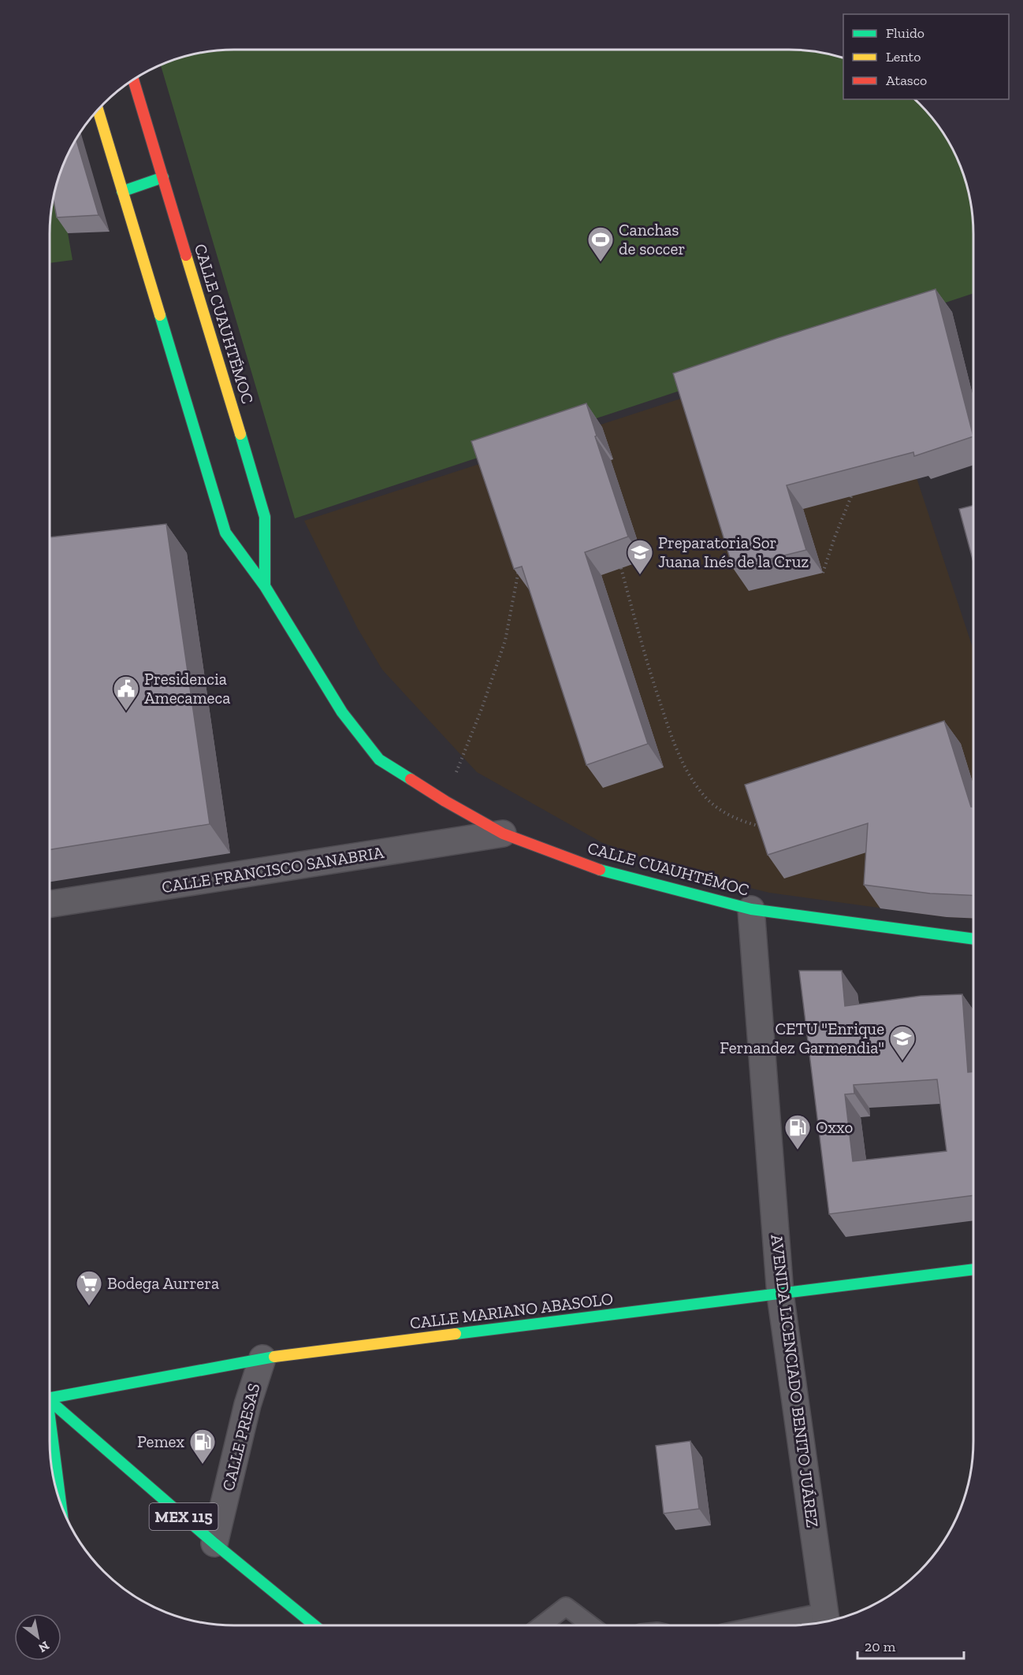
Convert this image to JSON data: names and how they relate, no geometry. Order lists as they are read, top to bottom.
{
  "streets": {
    "main road": ["CALLE CUAUHTÉMOC", "CALLE MARIANO ABASOLO", "MEX 115"],
    "street": ["CALLE FRANCISCO SANABRIA", "AVENIDA LICENCIADO BENITO JUÁREZ", "CALLE PRESAS"]
  },
  "crossings": [
    ["CALLE CUAUHTÉMOC", "CALLE FRANCISCO SANABRIA"],
    ["CALLE CUAUHTÉMOC", "AVENIDA LICENCIADO BENITO JUÁREZ"],
    ["CALLE MARIANO ABASOLO", "AVENIDA LICENCIADO BENITO JUÁREZ"],
    ["CALLE MARIANO ABASOLO", "CALLE PRESAS"],
    ["CALLE PRESAS", "MEX 115"]
  ],
  "places": {
    "sports": ["Canchas de soccer"],
    "school or university": ["Preparatoria Sor Juana Inés de la Cruz", "CETU \"Enrique Fernandez Garmendia\""],
    "public building": ["Presidencia Amecameca"],
    "fuel station": ["Oxxo", "Pemex"],
    "supermarket": ["Bodega Aurrera"]
  },
  "legend": ["Fluido", "Lento", "Atasco"],
  "scale_bar": "20 m",
  "north": "bottom right"
}
